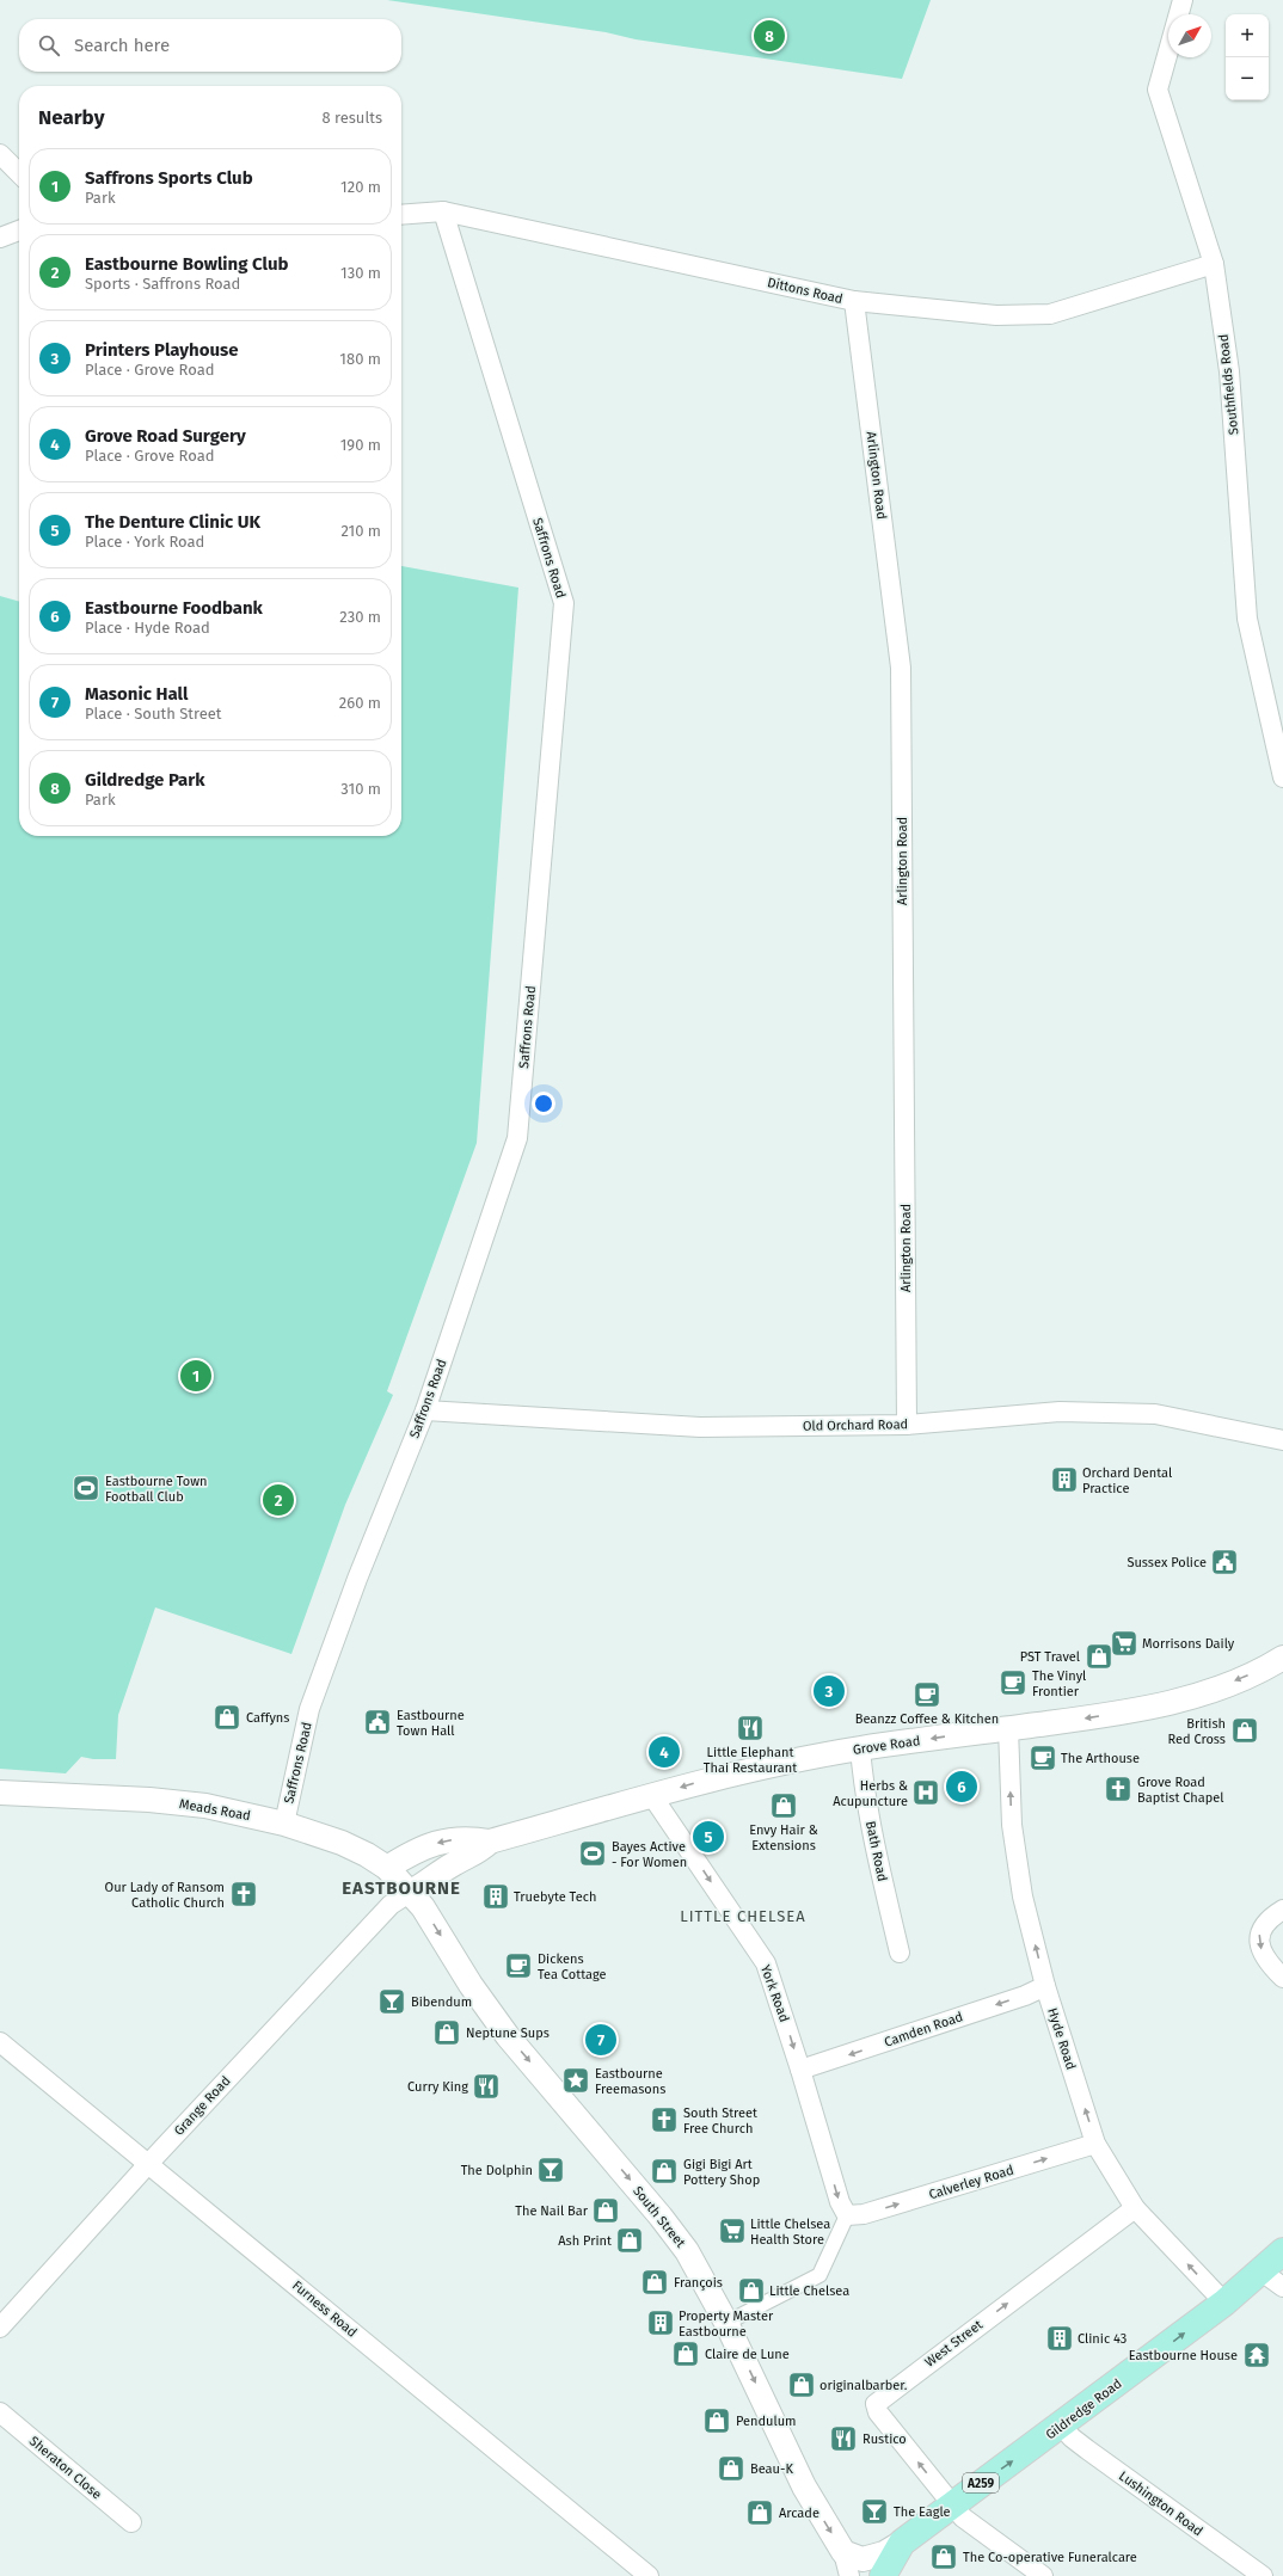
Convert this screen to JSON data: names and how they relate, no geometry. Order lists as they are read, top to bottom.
{
  "streets": {
    "main road": ["Gildredge Road", "A259"],
    "street": [
      "Dittons Road",
      "Southfields Road",
      "Arlington Road",
      "Saffrons Road",
      "Old Orchard Road",
      "Grove Road",
      "Meads Road",
      "Bath Road",
      "York Road",
      "Camden Road",
      "Hyde Road",
      "Grange Road",
      "Calverley Road",
      "South Street",
      "Furness Road",
      "West Street",
      "Sheraton Close",
      "Lushington Road"
    ]
  },
  "crossings": [
    ["Dittons Road", "Southfields Road"],
    ["Dittons Road", "Arlington Road"],
    ["Dittons Road", "Saffrons Road"],
    ["Arlington Road", "Old Orchard Road"],
    ["Saffrons Road", "Old Orchard Road"],
    ["Saffrons Road", "Meads Road"],
    ["Grove Road", "Meads Road"],
    ["Grove Road", "Bath Road"],
    ["Grove Road", "York Road"],
    ["Grove Road", "Hyde Road"],
    ["Grove Road", "Grange Road"],
    ["Grove Road", "South Street"],
    ["Meads Road", "Grange Road"],
    ["Meads Road", "South Street"],
    ["York Road", "Camden Road"],
    ["York Road", "Calverley Road"],
    ["Camden Road", "Hyde Road"],
    ["Hyde Road", "Calverley Road"],
    ["Hyde Road", "West Street"],
    ["Hyde Road", "Gildredge Road"],
    ["Grange Road", "South Street"],
    ["Grange Road", "Furness Road"],
    ["South Street", "Gildredge Road"],
    ["West Street", "Gildredge Road"],
    ["Gildredge Road", "Lushington Road"]
  ],
  "one_way": [
    "Grove Road",
    "York Road",
    "Camden Road",
    "Hyde Road",
    "Calverley Road",
    "South Street",
    "Gildredge Road"
  ],
  "districts": ["EASTBOURNE", "LITTLE CHELSEA"],
  "places": {
    "building": [
      "Orchard Dental Practice",
      "Truebyte Tech",
      "Property Master Eastbourne",
      "Clinic 43"
    ],
    "sports": ["Eastbourne Town Football Club", "Bayes Active - For Women"],
    "public building": ["Sussex Police", "Eastbourne Town Hall"],
    "supermarket": ["Morrisons Daily", "Little Chelsea Health Store"],
    "shop": [
      "PST Travel",
      "Caffyns",
      "British Red Cross",
      "Envy Hair & Extensions",
      "Neptune Sups",
      "Gigi Bigi Art Pottery Shop",
      "The Nail Bar",
      "Ash Print",
      "François",
      "Little Chelsea",
      "Claire de Lune",
      "originalbarber.",
      "Pendulum",
      "Beau-K",
      "Arcade",
      "The Co-operative Funeralcare"
    ],
    "cafe": [
      "The Vinyl Frontier",
      "Beanzz Coffee & Kitchen",
      "The Arthouse",
      "Dickens Tea Cottage"
    ],
    "restaurant": ["Little Elephant Thai Restaurant", "Curry King", "Rustico"],
    "church": ["Grove Road Baptist Chapel", "Our Lady of Ransom Catholic Church", "South Street Free Church"],
    "hospital": ["Herbs & Acupuncture"],
    "bar": ["Bibendum", "The Dolphin", "The Eagle"],
    "place": ["Eastbourne Freemasons"],
    "temple": ["Eastbourne House"]
  },
  "north": "top right",
  "page": {
    "map_buttons": ["+", "−"],
    "pins": [
      "8",
      "1",
      "2",
      "3",
      "4",
      "6",
      "5",
      "7"
    ],
    "search": "Search here",
    "heading": ["Nearby", "8 results"],
    "list": [
      {
        "mark": "1",
        "name": "Saffrons Sports Club",
        "note": "Park",
        "value": "120 m"
      },
      {
        "mark": "2",
        "name": "Eastbourne Bowling Club",
        "note": "Sports · Saffrons Road",
        "value": "130 m"
      },
      {
        "mark": "3",
        "name": "Printers Playhouse",
        "note": "Place · Grove Road",
        "value": "180 m"
      },
      {
        "mark": "4",
        "name": "Grove Road Surgery",
        "note": "Place · Grove Road",
        "value": "190 m"
      },
      {
        "mark": "5",
        "name": "The Denture Clinic UK",
        "note": "Place · York Road",
        "value": "210 m"
      },
      {
        "mark": "6",
        "name": "Eastbourne Foodbank",
        "note": "Place · Hyde Road",
        "value": "230 m"
      },
      {
        "mark": "7",
        "name": "Masonic Hall",
        "note": "Place · South Street",
        "value": "260 m"
      },
      {
        "mark": "8",
        "name": "Gildredge Park",
        "note": "Park",
        "value": "310 m"
      }
    ]
  }
}
